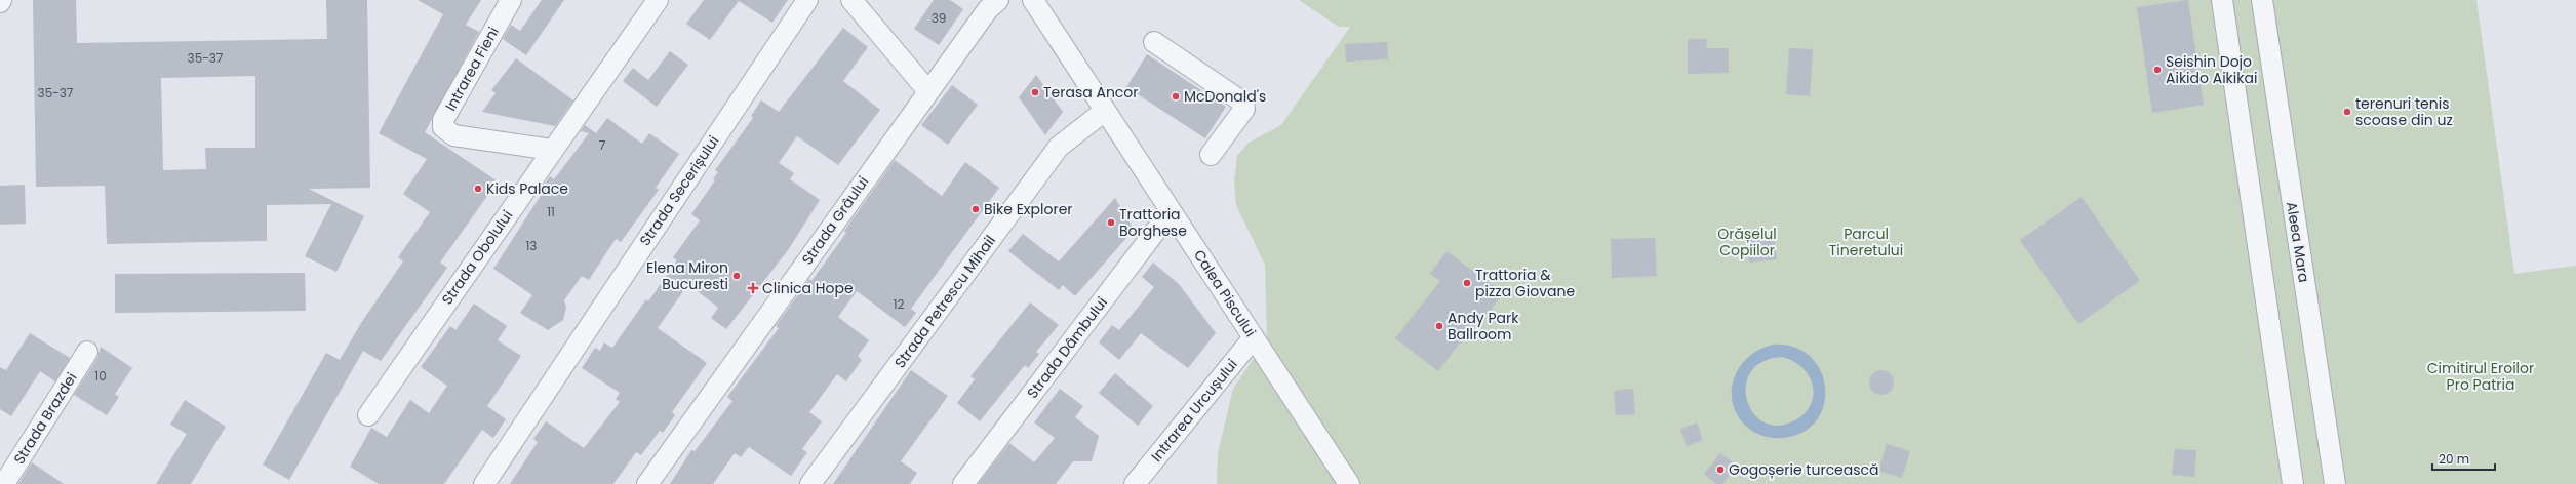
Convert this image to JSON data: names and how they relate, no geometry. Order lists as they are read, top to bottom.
{
  "streets": {
    "street": [
      "Intrarea Fieni",
      "Strada Secerișului",
      "Strada Grâului",
      "Aleea Mara",
      "Strada Obolului",
      "Calea Piscului",
      "Strada Petrescu Mihail",
      "Strada Dâmbului",
      "Intrarea Urcușului",
      "Strada Brazdei"
    ]
  },
  "crossings": [
    ["Intrarea Fieni", "Strada Obolului"],
    ["Calea Piscului", "Strada Petrescu Mihail"],
    ["Calea Piscului", "Strada Dâmbului"],
    ["Calea Piscului", "Intrarea Urcușului"]
  ],
  "parks": ["Orășelul Copiilor", "Parcul Tineretului", "Cimitirul Eroilor Pro Patria"],
  "places": {
    "other": [
      "Seishin Dojo Aikido Aikikai",
      "Terasa Ancor",
      "McDonald's",
      "terenuri tenis scoase din uz",
      "Kids Palace",
      "Bike Explorer",
      "Trattoria Borghese",
      "Elena Miron Bucuresti",
      "Trattoria & pizza Giovane",
      "Andy Park Ballroom",
      "Gogoșerie turcească"
    ],
    "health": ["Clinica Hope"]
  },
  "house_numbers": [
    "39",
    "35-37",
    "35-37",
    "7",
    "11",
    "13",
    "12",
    "10"
  ],
  "scale_bar": "20 m"
}
